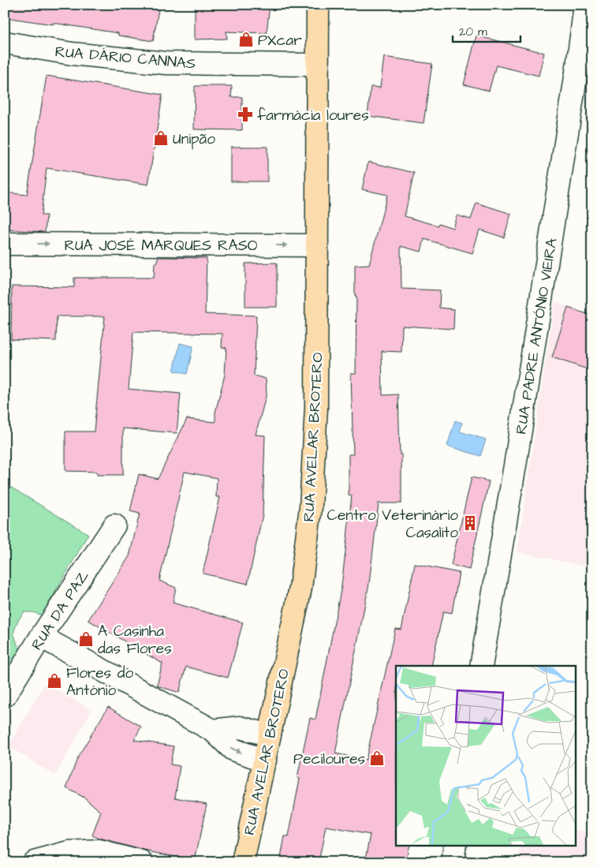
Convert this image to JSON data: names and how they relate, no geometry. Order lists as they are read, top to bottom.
{
  "streets": {
    "main road": ["RUA AVELAR BROTERO"],
    "street": [
      "RUA DÁRIO CANNAS",
      "RUA JOSÉ MARQUES RASO",
      "RUA PADRE ANTÓNIO VIEIRA",
      "RUA DA PAZ"
    ]
  },
  "crossings": [
    ["RUA DÁRIO CANNAS", "RUA AVELAR BROTERO"],
    ["RUA JOSÉ MARQUES RASO", "RUA AVELAR BROTERO"]
  ],
  "one_way": ["RUA JOSÉ MARQUES RASO"],
  "places": {
    "shop": [
      "PXcar",
      "Unipão",
      "A Casinha das Flores",
      "Flores do António",
      "Peciloures"
    ],
    "pharmacy": ["farmácia loures"],
    "building": ["Centro Veterinário Casalito"]
  },
  "scale_bar": "20 m"
}
